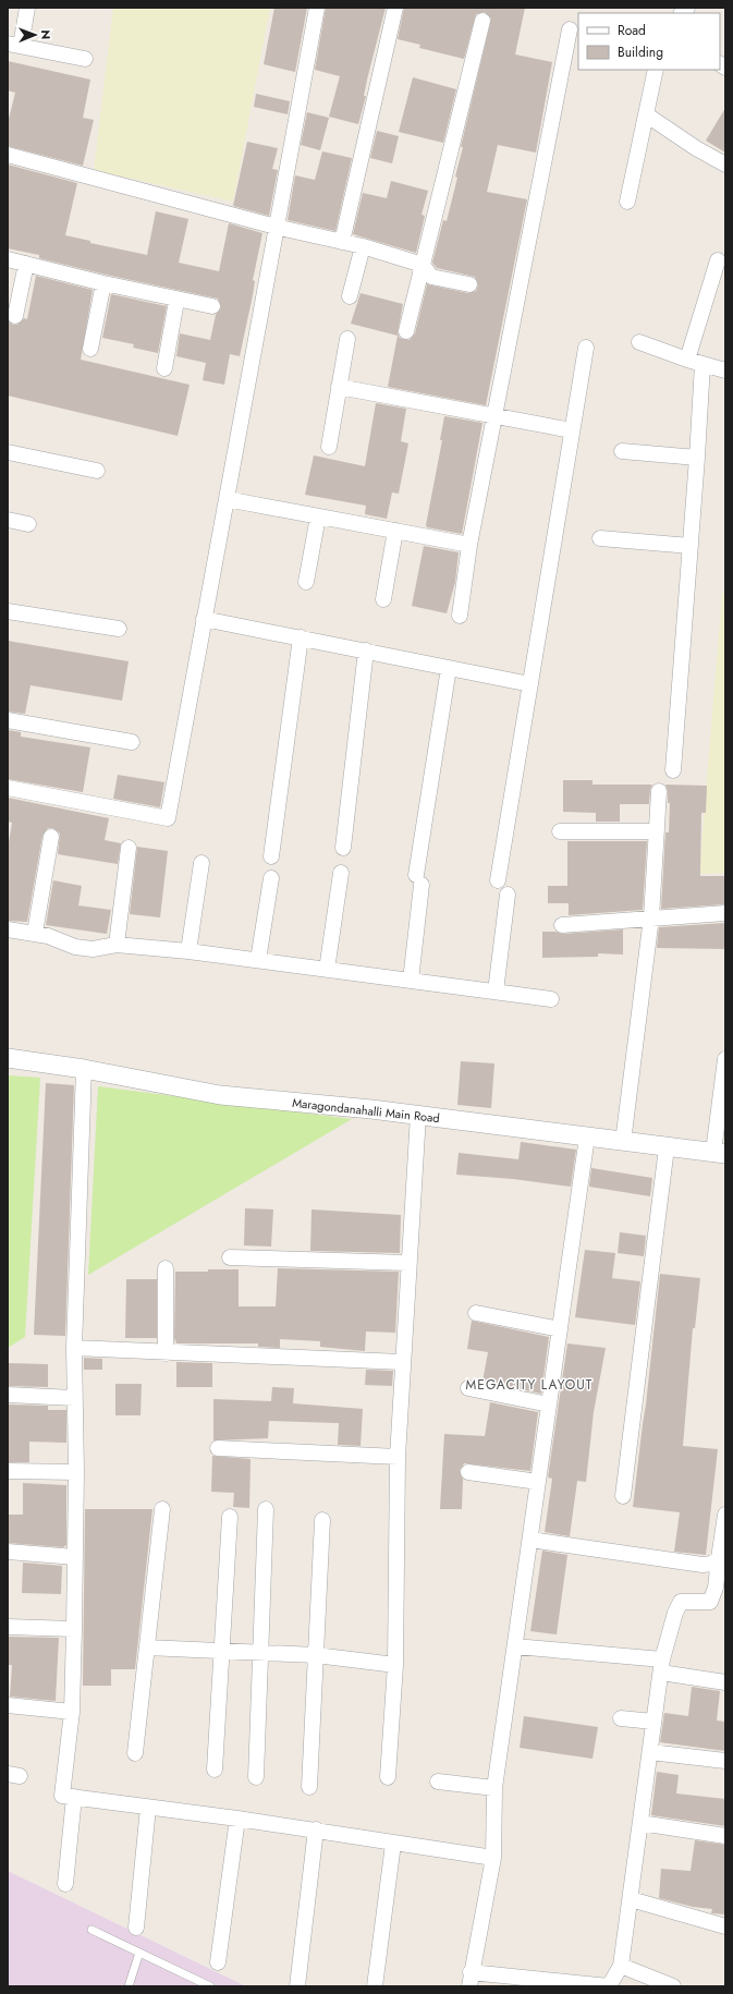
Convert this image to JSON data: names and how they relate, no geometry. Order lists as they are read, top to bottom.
{
  "streets": {
    "street": ["Maragondanahalli Main Road"]
  },
  "districts": ["MEGACITY LAYOUT"],
  "legend": ["Road", "Building"],
  "north": "right"
}
